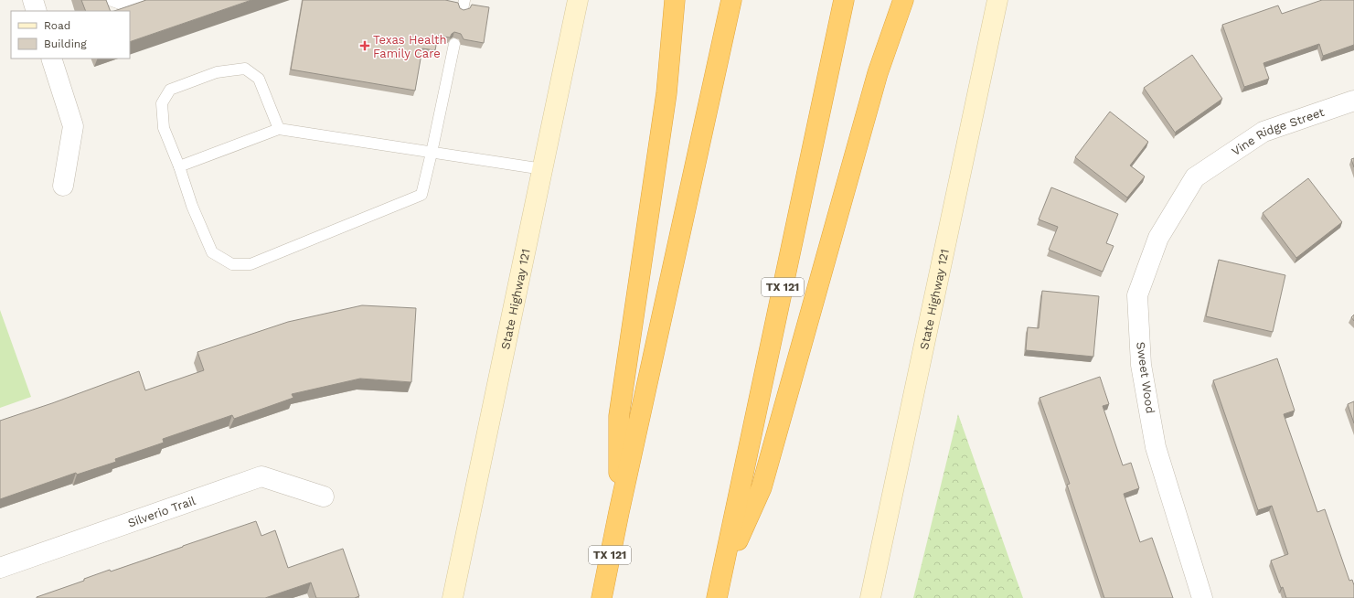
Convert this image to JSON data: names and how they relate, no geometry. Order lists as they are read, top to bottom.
{
  "streets": {
    "highway": ["TX 121"],
    "main road": ["State Highway 121"],
    "street": ["Vine Ridge Street", "Sweet Wood", "Silverio Trail"]
  },
  "crossings": [
    ["Vine Ridge Street", "Sweet Wood"]
  ],
  "places": {
    "health": ["Texas Health Family Care"]
  },
  "legend": ["Road", "Building"]
}
